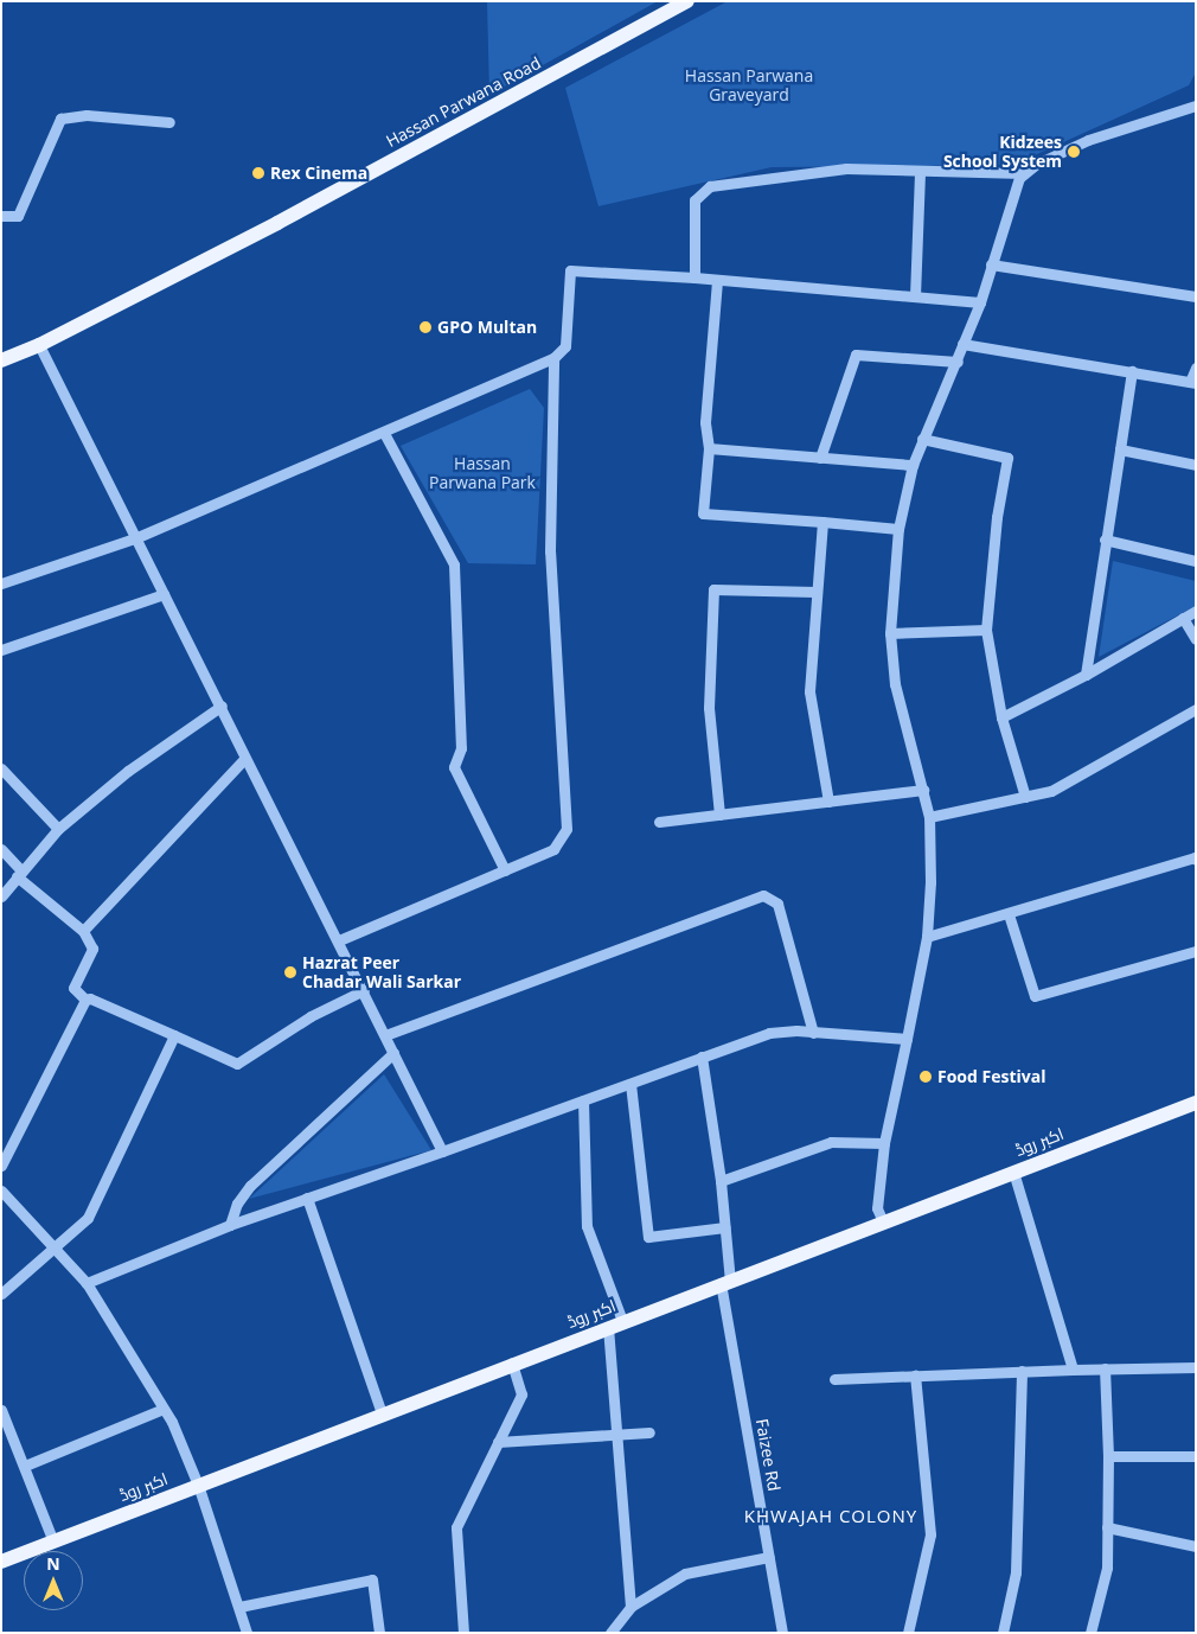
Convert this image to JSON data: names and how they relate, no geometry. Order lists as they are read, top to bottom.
{
  "streets": {
    "main road": ["Hassan Parwana Road", "اکبر روڈ"],
    "street": ["Faizee Rd"]
  },
  "crossings": [
    ["اکبر روڈ", "Faizee Rd"]
  ],
  "districts": ["KHWAJAH COLONY"],
  "parks": ["Hassan Parwana Graveyard", "Hassan Parwana Park"],
  "places": [
    "Kidzees School System",
    "Rex Cinema",
    "GPO Multan",
    "Hazrat Peer Chadar Wali Sarkar",
    "Food Festival"
  ],
  "north": "top"
}
